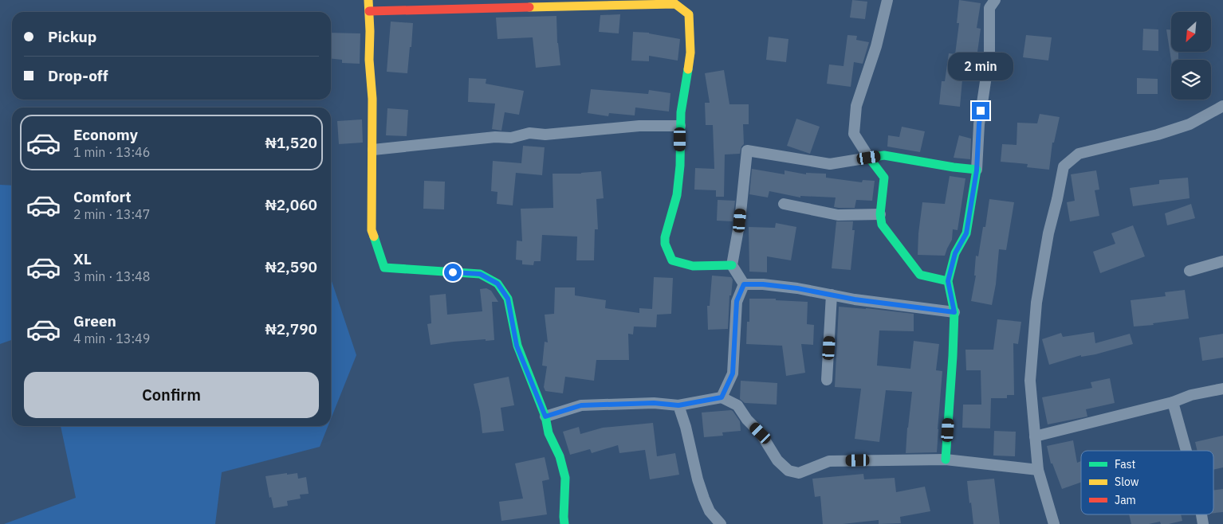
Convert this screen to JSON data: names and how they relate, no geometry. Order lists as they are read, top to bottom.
{
  "legend": ["Fast", "Slow", "Jam"],
  "north": "bottom left",
  "page": {
    "banner": ["Pickup", "Drop-off"],
    "bubble": "2 min",
    "list": [
      {
        "name": "Economy",
        "note": "1 min · 13:46",
        "value": "₦1,520"
      },
      {
        "name": "Comfort",
        "note": "2 min · 13:47",
        "value": "₦2,060"
      },
      {
        "name": "XL",
        "note": "3 min · 13:48",
        "value": "₦2,590"
      },
      {
        "name": "Green",
        "note": "4 min · 13:49",
        "value": "₦2,790"
      }
    ],
    "buttons": "Confirm"
  }
}
